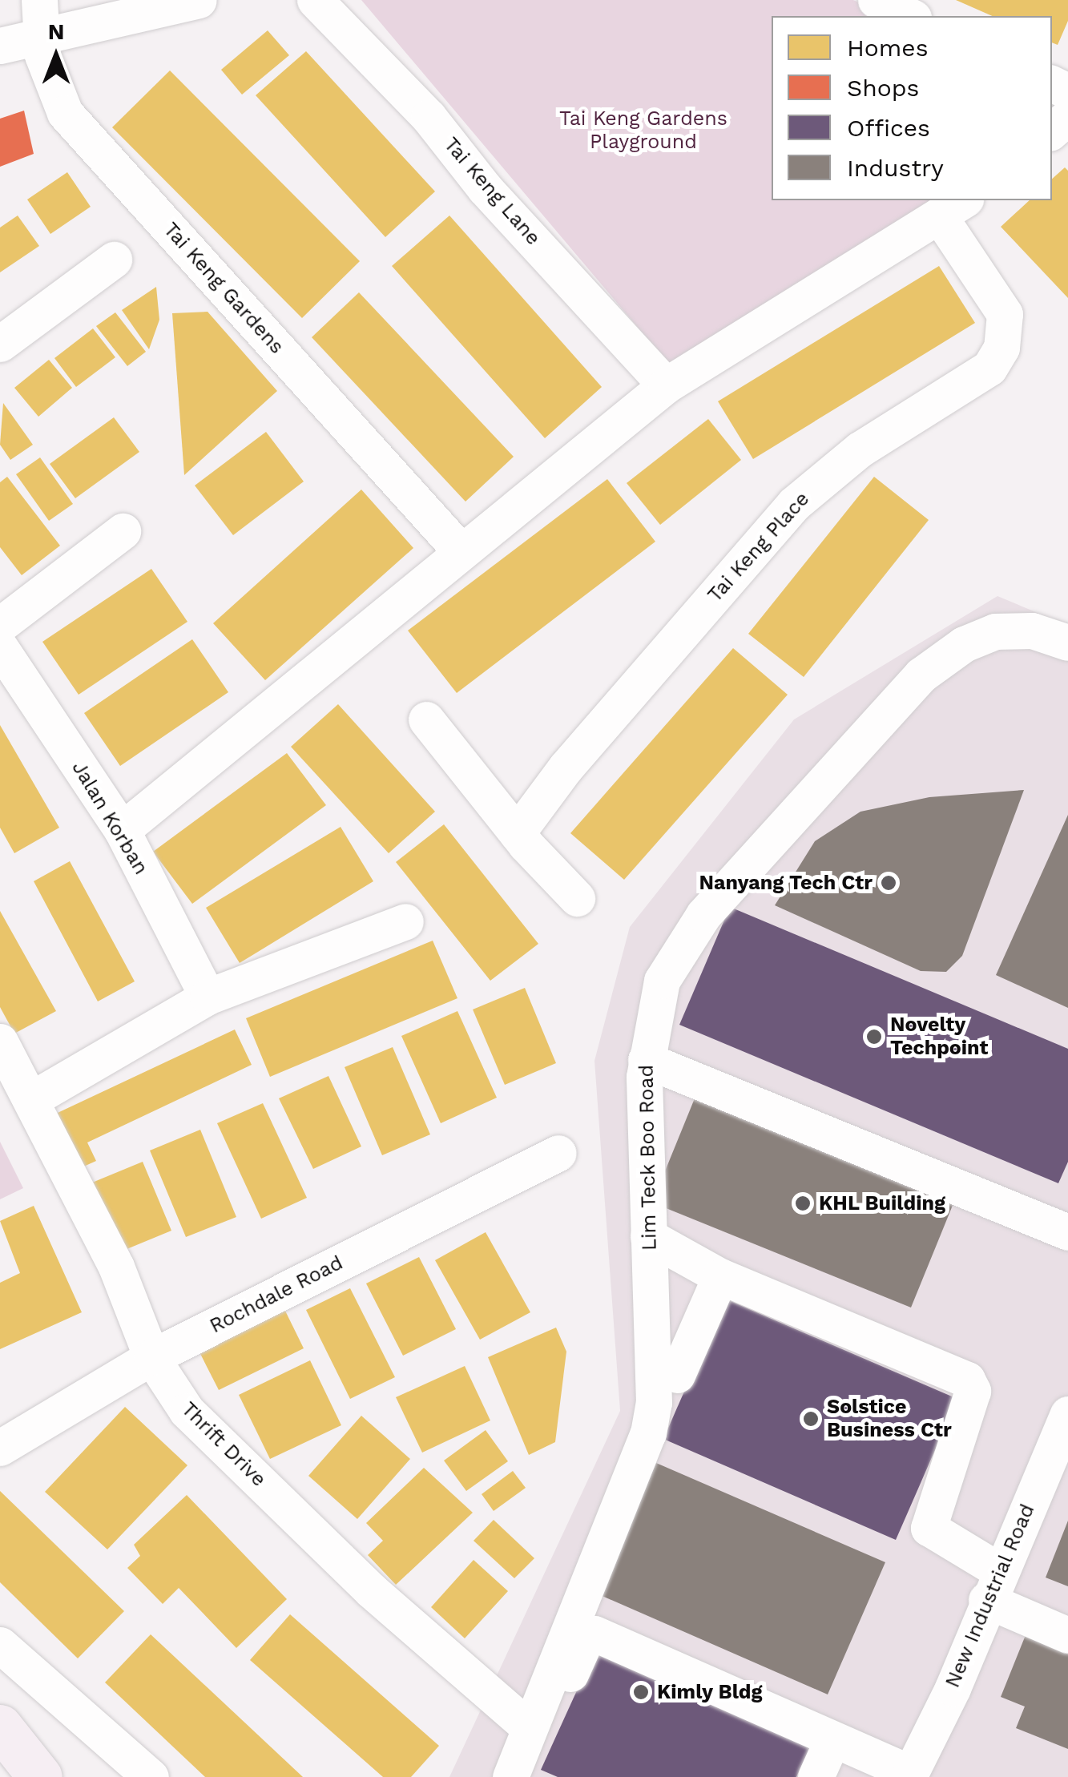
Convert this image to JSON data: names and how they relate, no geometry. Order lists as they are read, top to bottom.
{
  "streets": {
    "street": [
      "Tai Keng Lane",
      "Tai Keng Gardens",
      "Tai Keng Place",
      "Jalan Korban",
      "Lim Teck Boo Road",
      "Rochdale Road",
      "Thrift Drive",
      "New Industrial Road"
    ]
  },
  "crossings": [
    ["Lim Teck Boo Road", "Thrift Drive"],
    ["Rochdale Road", "Thrift Drive"]
  ],
  "parks": ["Tai Keng Gardens Playground"],
  "places": [
    "Nanyang Tech Ctr",
    "Novelty Techpoint",
    "KHL Building",
    "Solstice Business Ctr",
    "Kimly Bldg"
  ],
  "legend": [
    "Homes",
    "Shops",
    "Offices",
    "Industry"
  ],
  "north": "top"
}
